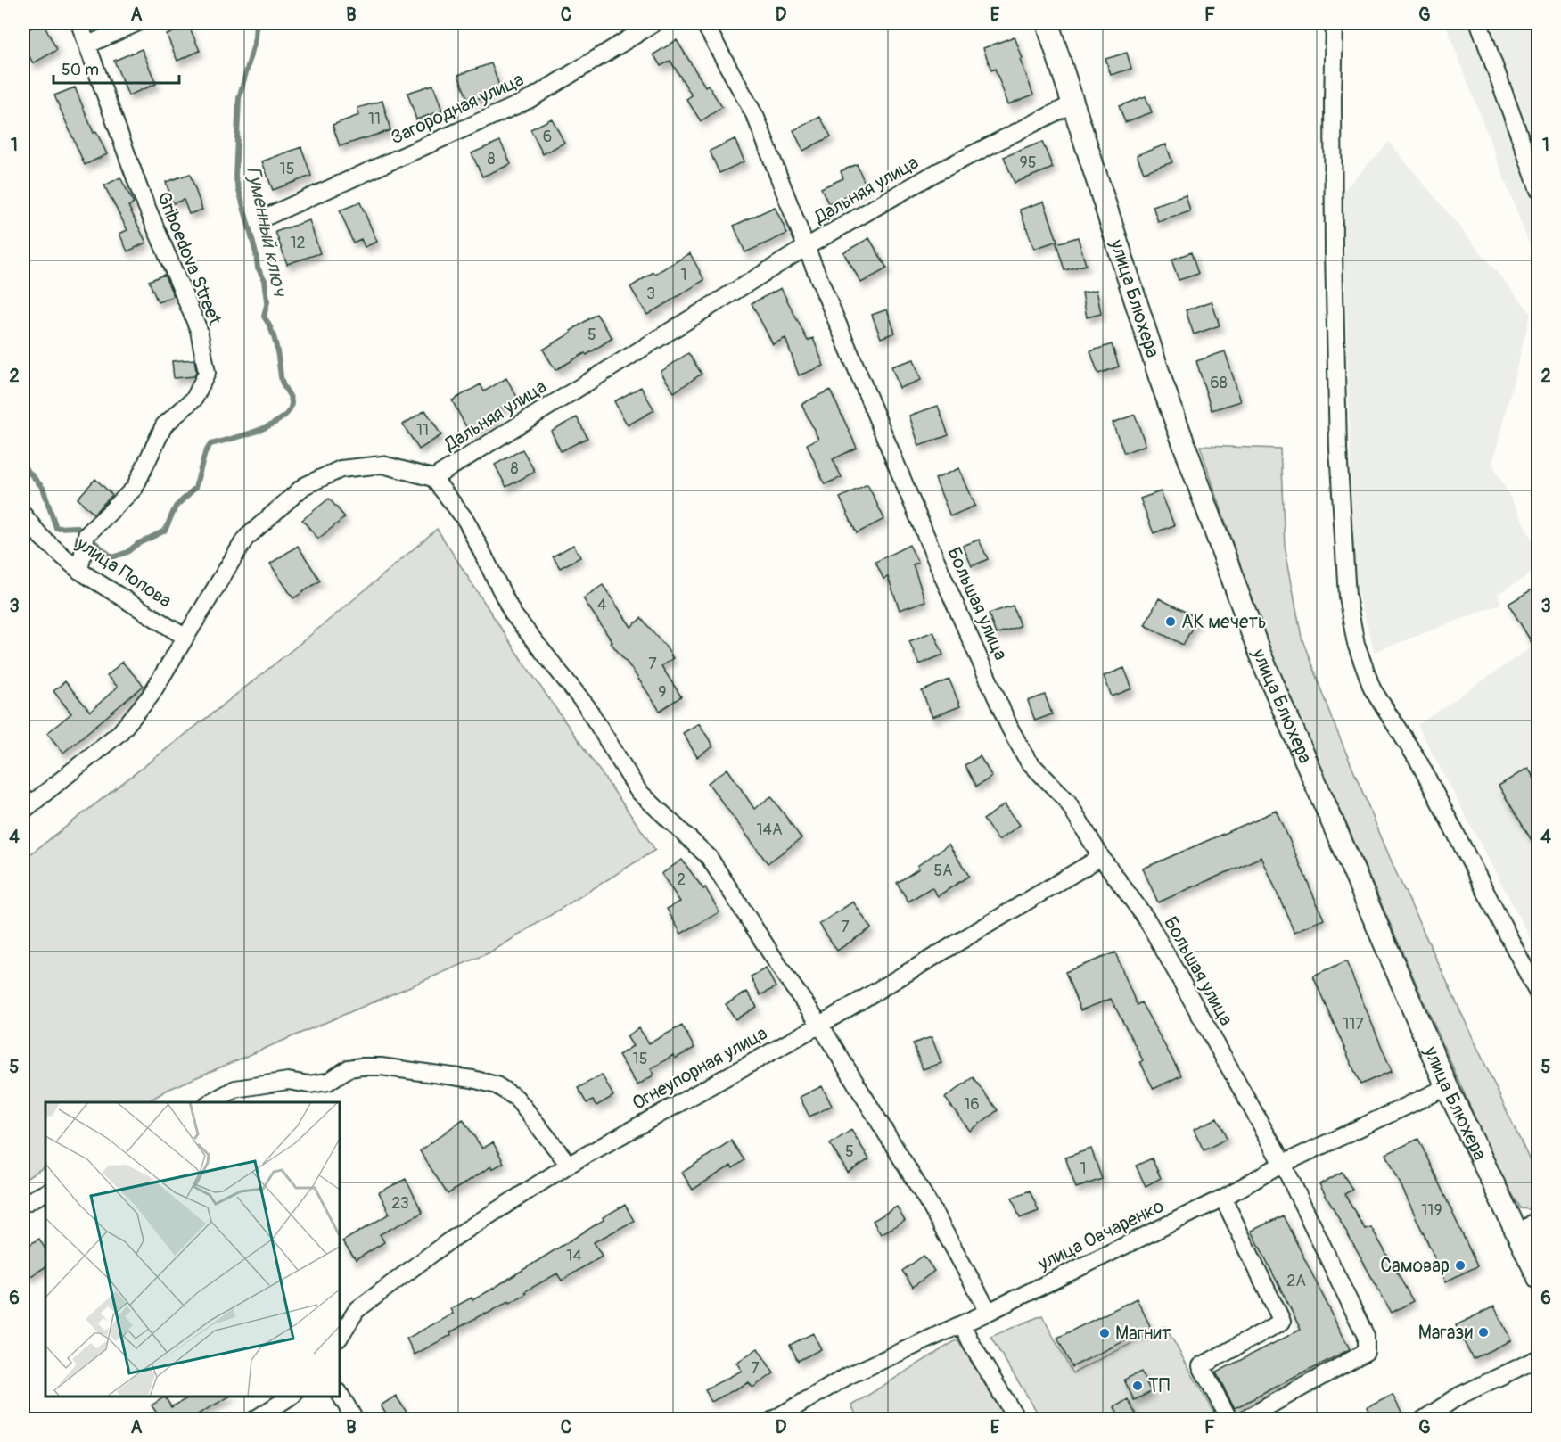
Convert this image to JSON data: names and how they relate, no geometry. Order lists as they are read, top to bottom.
{
  "streets": {
    "main road": ["улица Блюхера"],
    "street": [
      "Загородная улица",
      "Дальняя улица",
      "Griboedova Street",
      "улица Попова",
      "Большая улица",
      "Огнеупорная улица",
      "улица Овчаренко"
    ]
  },
  "crossings": [
    ["Дальняя улица", "улица Блюхера"],
    ["Дальняя улица", "Большая улица"],
    ["Griboedova Street", "улица Попова"],
    ["улица Блюхера", "улица Овчаренко"],
    ["Большая улица", "Огнеупорная улица"],
    ["Большая улица", "улица Овчаренко"]
  ],
  "water": ["Гуменный ключ"],
  "places": [
    "АК мечеть",
    "Самовар",
    "Магази",
    "Магнит",
    "ТП"
  ],
  "house_numbers": [
    "11",
    "6",
    "8",
    "95",
    "15",
    "12",
    "1",
    "3",
    "5",
    "68",
    "11",
    "8",
    "4",
    "7",
    "9",
    "14А",
    "5А",
    "2",
    "7",
    "117",
    "15",
    "16",
    "5",
    "1",
    "23",
    "119",
    "14",
    "2А",
    "7"
  ],
  "scale_bar": "50 m",
  "grid": {
    "columns": [
      "A",
      "B",
      "C",
      "D",
      "E",
      "F",
      "G"
    ],
    "rows": [
      "1",
      "2",
      "3",
      "4",
      "5",
      "6"
    ]
  }
}
